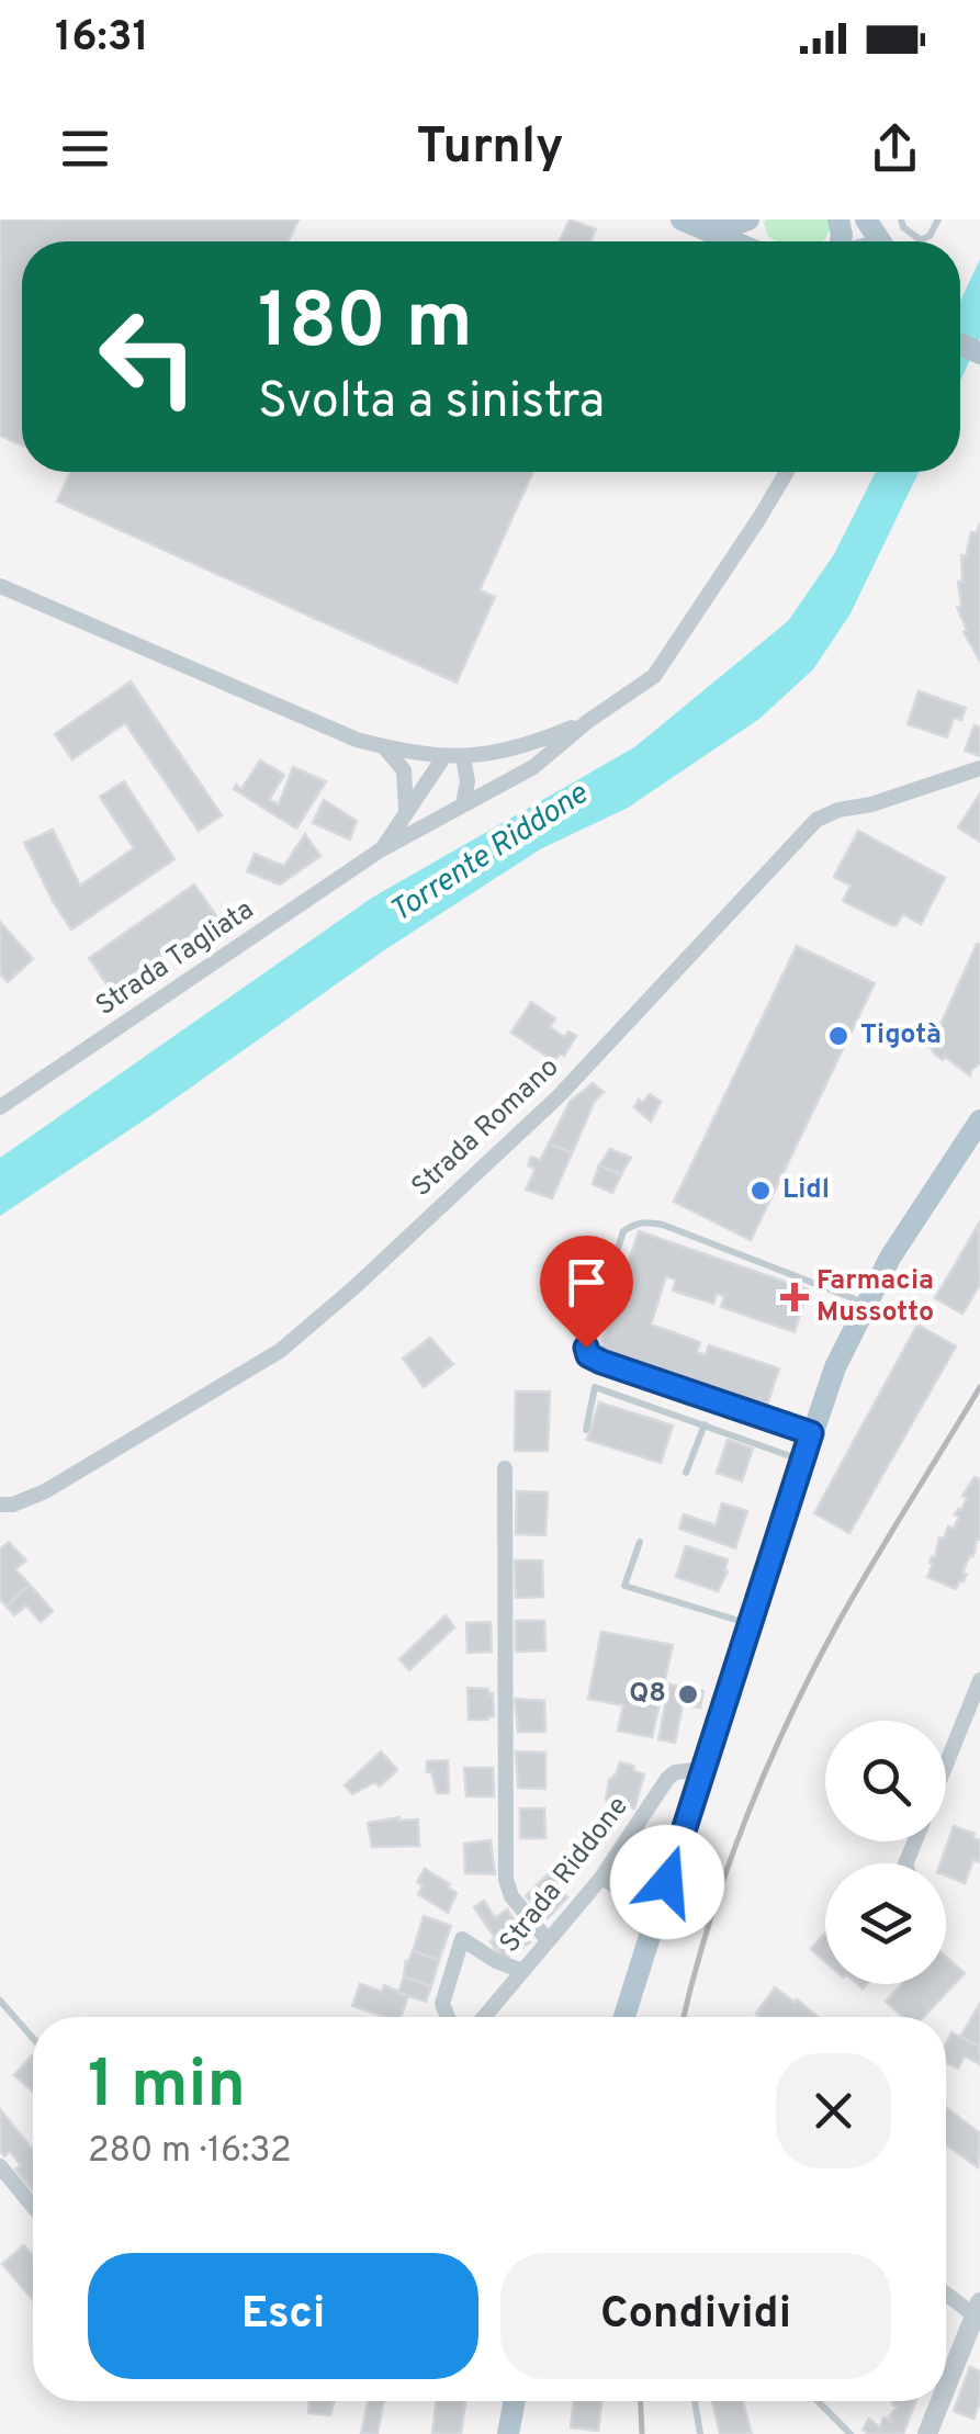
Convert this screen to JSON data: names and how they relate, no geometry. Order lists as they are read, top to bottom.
{
  "streets": {
    "street": ["Strada Tagliata", "Strada Romano", "Strada Riddone"]
  },
  "water": ["Torrente Riddone"],
  "places": {
    "other": ["Tigotà", "Lidl", "Q8"],
    "health": ["Farmacia Mussotto"]
  },
  "page": {
    "status": "16:31",
    "header": "Turnly",
    "turn": ["180 m", "Svolta a sinistra"],
    "heading": ["1 min", "280 m · 16:32"],
    "buttons": ["Esci", "Condividi"]
  }
}
